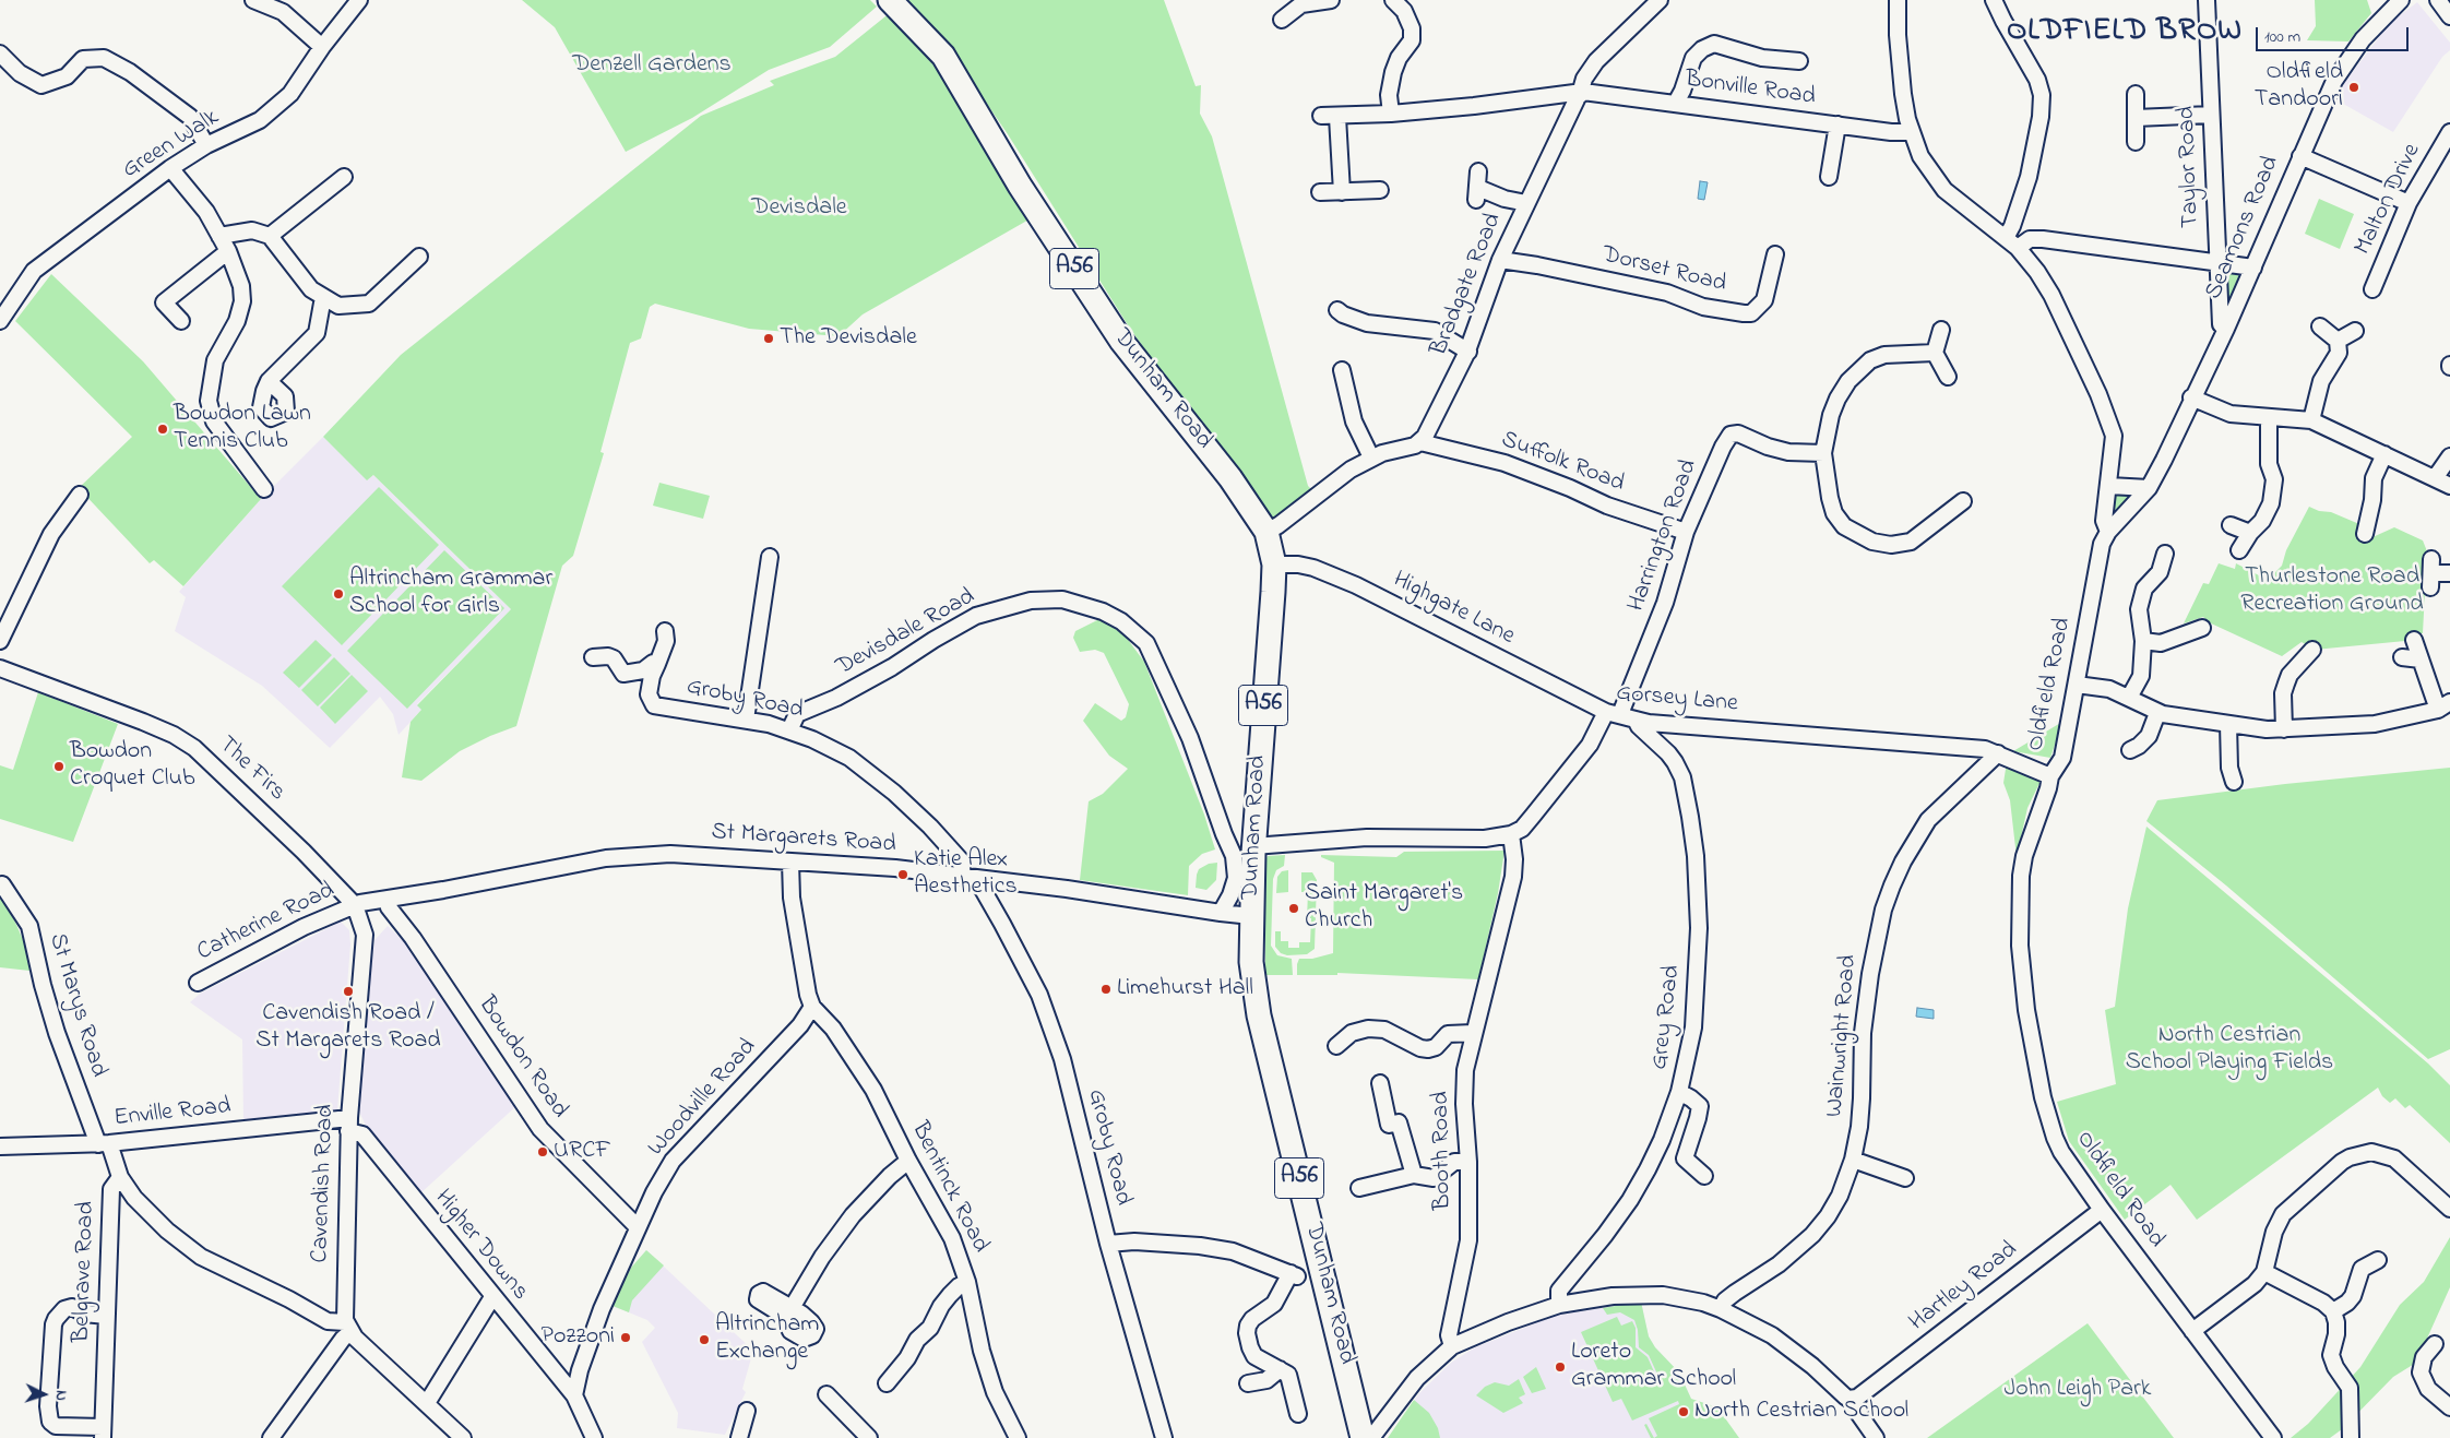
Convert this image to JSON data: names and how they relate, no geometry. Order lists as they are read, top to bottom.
{
  "streets": {
    "highway": ["A56", "Dunham Road"],
    "street": [
      "Bonville Road",
      "Green Walk",
      "Taylor Road",
      "Malton Drive",
      "Seamons Road",
      "Dorset Road",
      "Bradgate Road",
      "Suffolk Road",
      "Harrington Road",
      "Highgate Lane",
      "Devisdale Road",
      "Oldfield Road",
      "Groby Road",
      "Gorsey Lane",
      "The Firs",
      "St Margarets Road",
      "Catherine Road",
      "St Marys Road",
      "Grey Road",
      "Wainwright Road",
      "Bowdon Road",
      "Woodville Road",
      "Enville Road",
      "Booth Road",
      "Cavendish Road",
      "Bentinck Road",
      "Higher Downs",
      "Belgrave Road",
      "Hartley Road"
    ]
  },
  "crossings": [
    ["Bonville Road", "Bradgate Road"],
    ["Bonville Road", "Oldfield Road"],
    ["Taylor Road", "Seamons Road"],
    ["Seamons Road", "Oldfield Road"],
    ["Dorset Road", "Bradgate Road"],
    ["Bradgate Road", "Suffolk Road"],
    ["Dunham Road", "Highgate Lane"],
    ["Dunham Road", "St Margarets Road"],
    ["Suffolk Road", "Harrington Road"],
    ["Harrington Road", "Highgate Lane"],
    ["Harrington Road", "Gorsey Lane"],
    ["Highgate Lane", "Gorsey Lane"],
    ["Devisdale Road", "Groby Road"],
    ["Devisdale Road", "St Margarets Road"],
    ["Oldfield Road", "Gorsey Lane"],
    ["Oldfield Road", "Hartley Road"],
    ["Groby Road", "St Margarets Road"],
    ["Gorsey Lane", "Grey Road"],
    ["Gorsey Lane", "Wainwright Road"],
    ["Gorsey Lane", "Booth Road"],
    ["The Firs", "St Margarets Road"],
    ["The Firs", "Catherine Road"],
    ["The Firs", "Cavendish Road"],
    ["St Margarets Road", "Catherine Road"],
    ["St Margarets Road", "Bowdon Road"],
    ["St Margarets Road", "Cavendish Road"],
    ["Catherine Road", "Cavendish Road"],
    ["St Marys Road", "Enville Road"],
    ["St Marys Road", "Cavendish Road"],
    ["St Marys Road", "Belgrave Road"],
    ["Bowdon Road", "Woodville Road"],
    ["Woodville Road", "Bentinck Road"],
    ["Woodville Road", "Higher Downs"],
    ["Enville Road", "Cavendish Road"],
    ["Enville Road", "Higher Downs"],
    ["Cavendish Road", "Higher Downs"]
  ],
  "districts": ["OLDFIELD BROW"],
  "parks": [
    "Denzell Gardens",
    "Devisdale",
    "Thurlestone Road Recreation Ground",
    "North Cestrian School Playing Fields",
    "John Leigh Park"
  ],
  "places": [
    "Oldfield Tandoori",
    "The Devisdale",
    "Bowdon Lawn Tennis Club",
    "Altrincham Grammar School for Girls",
    "Bowdon Croquet Club",
    "Katie Alex Aesthetics",
    "Saint Margaret's Church",
    "Limehurst Hall",
    "Cavendish Road / St Margarets Road",
    "URCF",
    "Pozzoni",
    "Altrincham Exchange",
    "Loreto Grammar School",
    "North Cestrian School"
  ],
  "scale_bar": "100 m",
  "north": "right"
}
